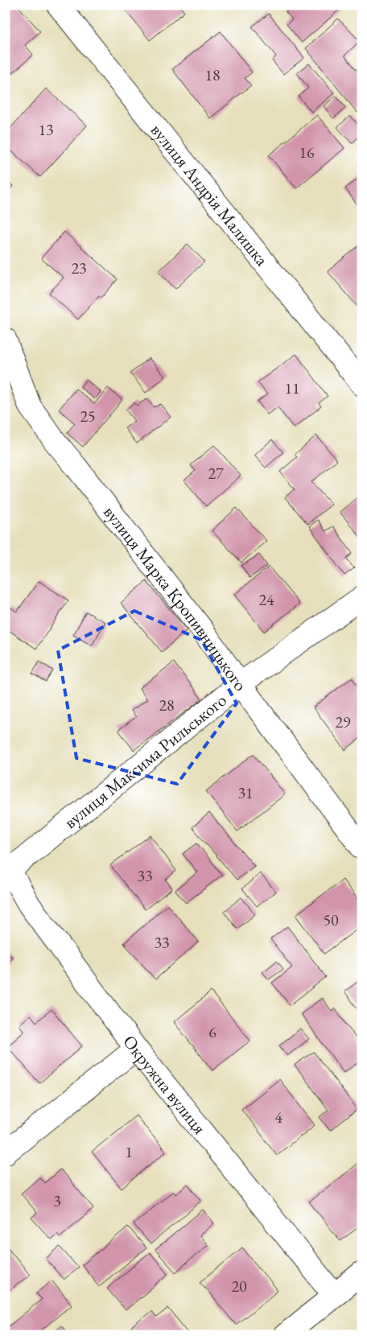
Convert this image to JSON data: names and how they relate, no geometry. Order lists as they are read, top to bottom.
{
  "streets": {
    "street": [
      "вулиця Андрія Малишка",
      "вулиця Марка Кропивницького",
      "вулиця Максима Рильського",
      "Окружна вулиця"
    ]
  },
  "crossings": [
    ["вулиця Марка Кропивницького", "вулиця Максима Рильського"],
    ["вулиця Максима Рильського", "Окружна вулиця"]
  ],
  "house_numbers": [
    "18",
    "13",
    "16",
    "23",
    "11",
    "25",
    "27",
    "24",
    "28",
    "29",
    "31",
    "33",
    "50",
    "33",
    "6",
    "4",
    "1",
    "3",
    "20"
  ]
}
